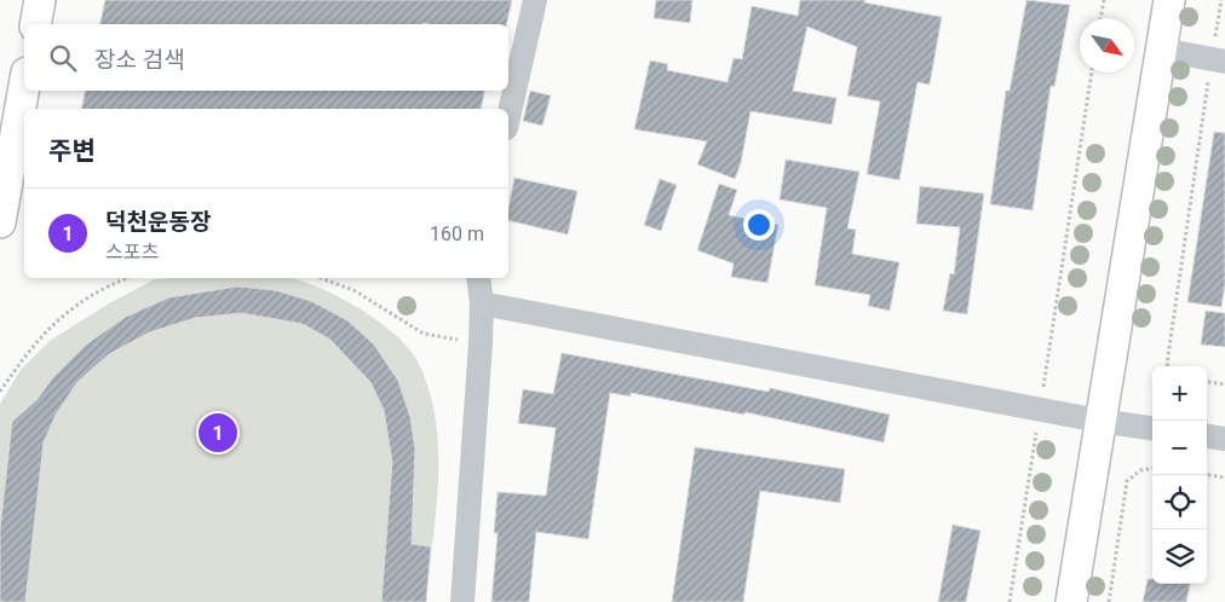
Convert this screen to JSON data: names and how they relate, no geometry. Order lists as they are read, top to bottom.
{
  "north": "bottom right",
  "page": {
    "search": "장소 검색",
    "heading": "주변",
    "list": [
      {
        "mark": "1",
        "name": "덕천운동장",
        "note": "스포츠",
        "value": "160 m"
      }
    ],
    "map_buttons": ["+", "−"],
    "pins": "1"
  }
}
